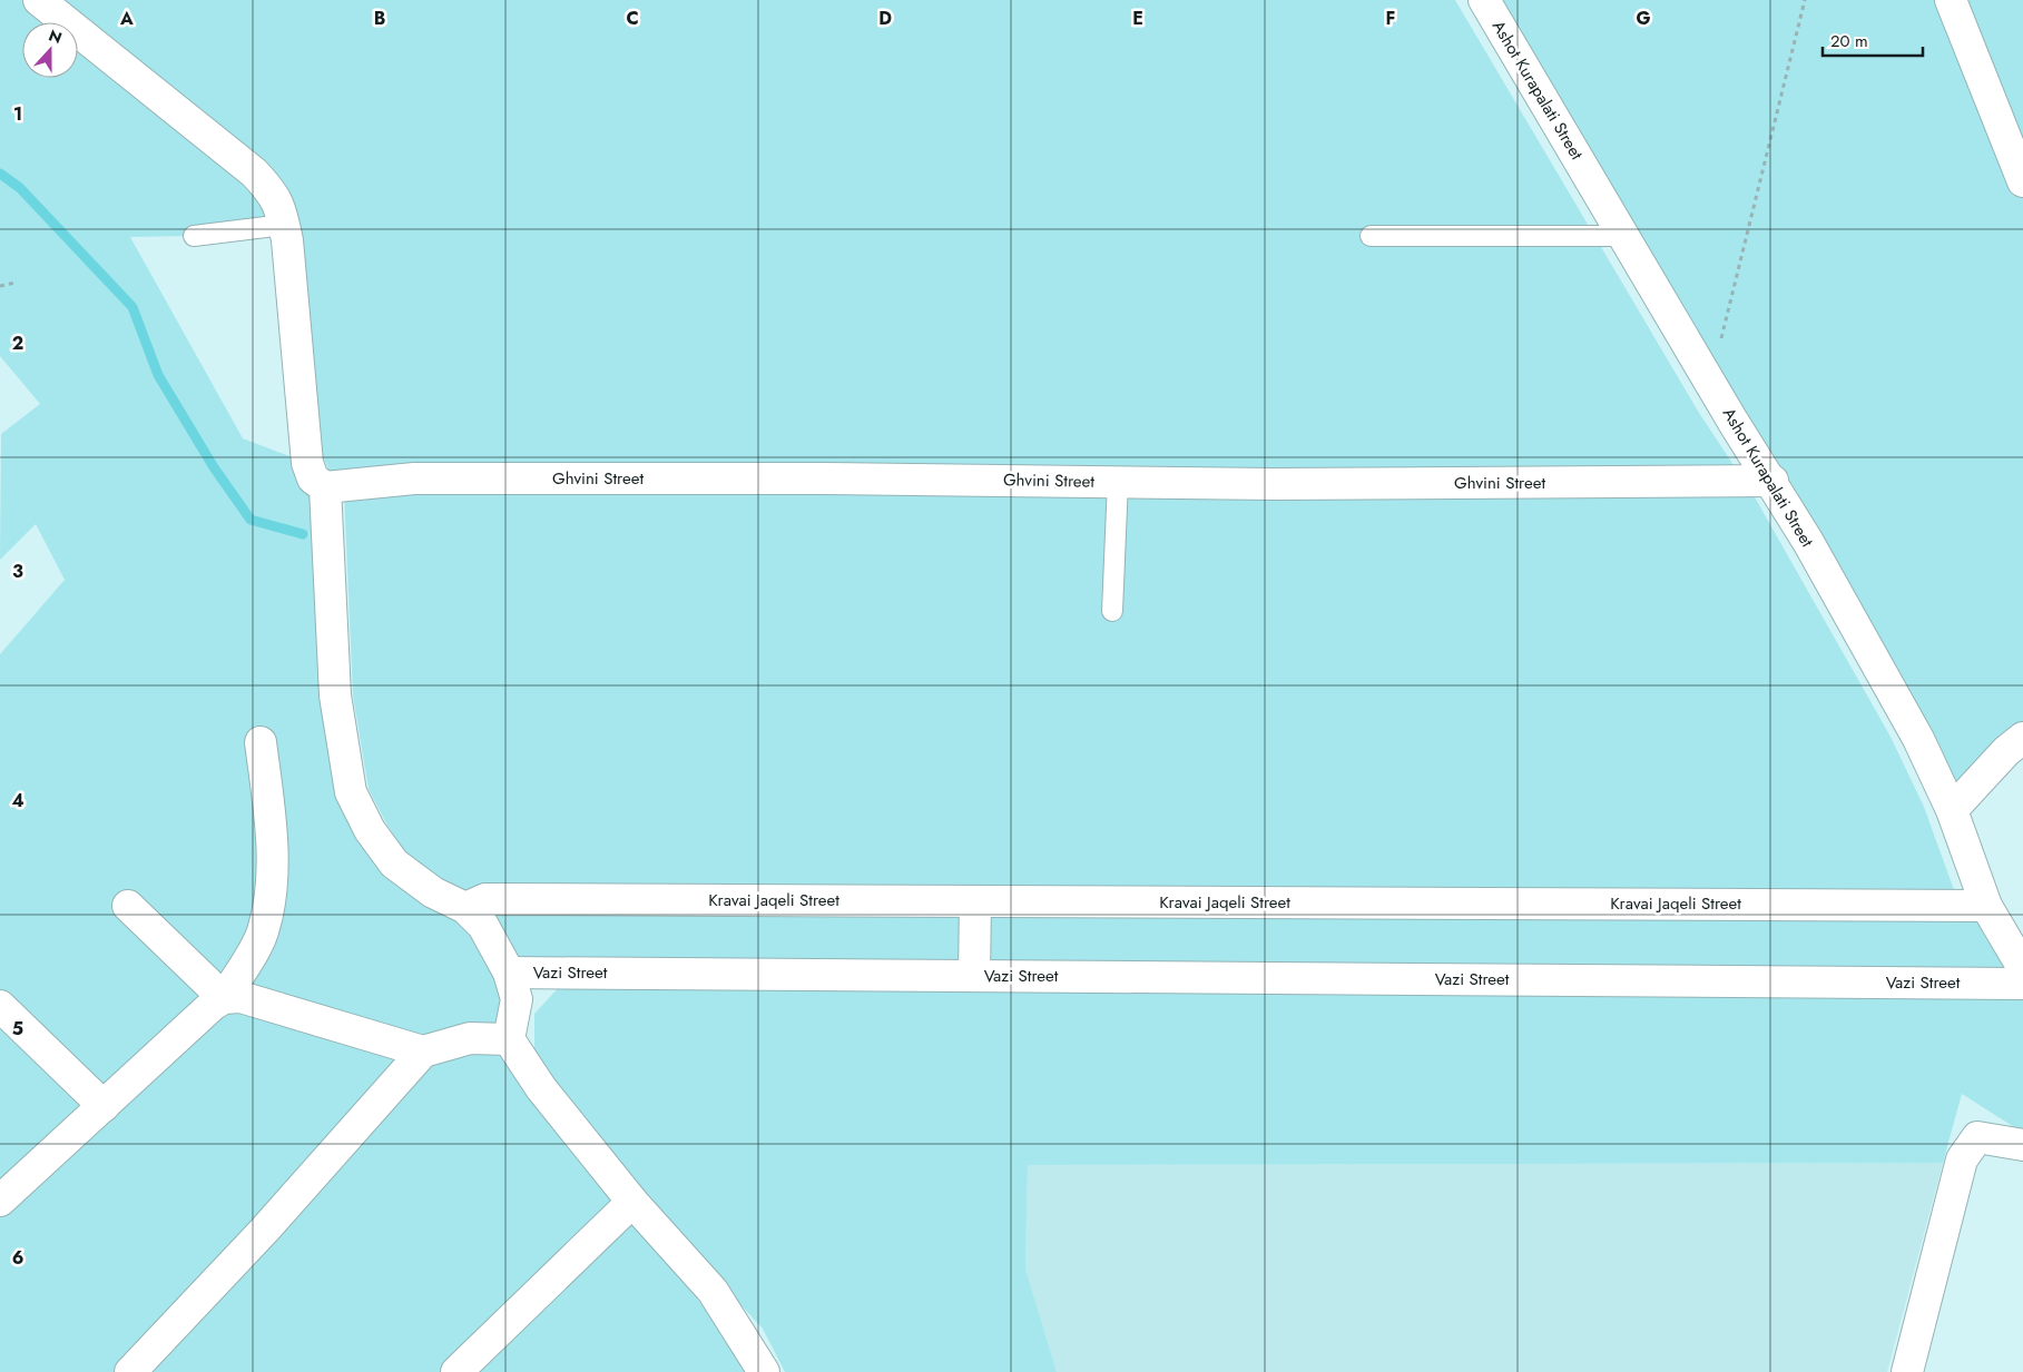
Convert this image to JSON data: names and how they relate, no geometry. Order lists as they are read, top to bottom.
{
  "streets": {
    "street": [
      "Ashot Kurapalati Street",
      "Ghvini Street",
      "Kravai Jaqeli Street",
      "Vazi Street"
    ]
  },
  "crossings": [
    ["Ashot Kurapalati Street", "Ghvini Street"],
    ["Ashot Kurapalati Street", "Kravai Jaqeli Street"],
    ["Ashot Kurapalati Street", "Vazi Street"]
  ],
  "scale_bar": "20 m",
  "north": "top",
  "grid": {
    "columns": [
      "A",
      "B",
      "C",
      "D",
      "E",
      "F",
      "G"
    ],
    "rows": [
      "1",
      "2",
      "3",
      "4",
      "5",
      "6"
    ]
  }
}
